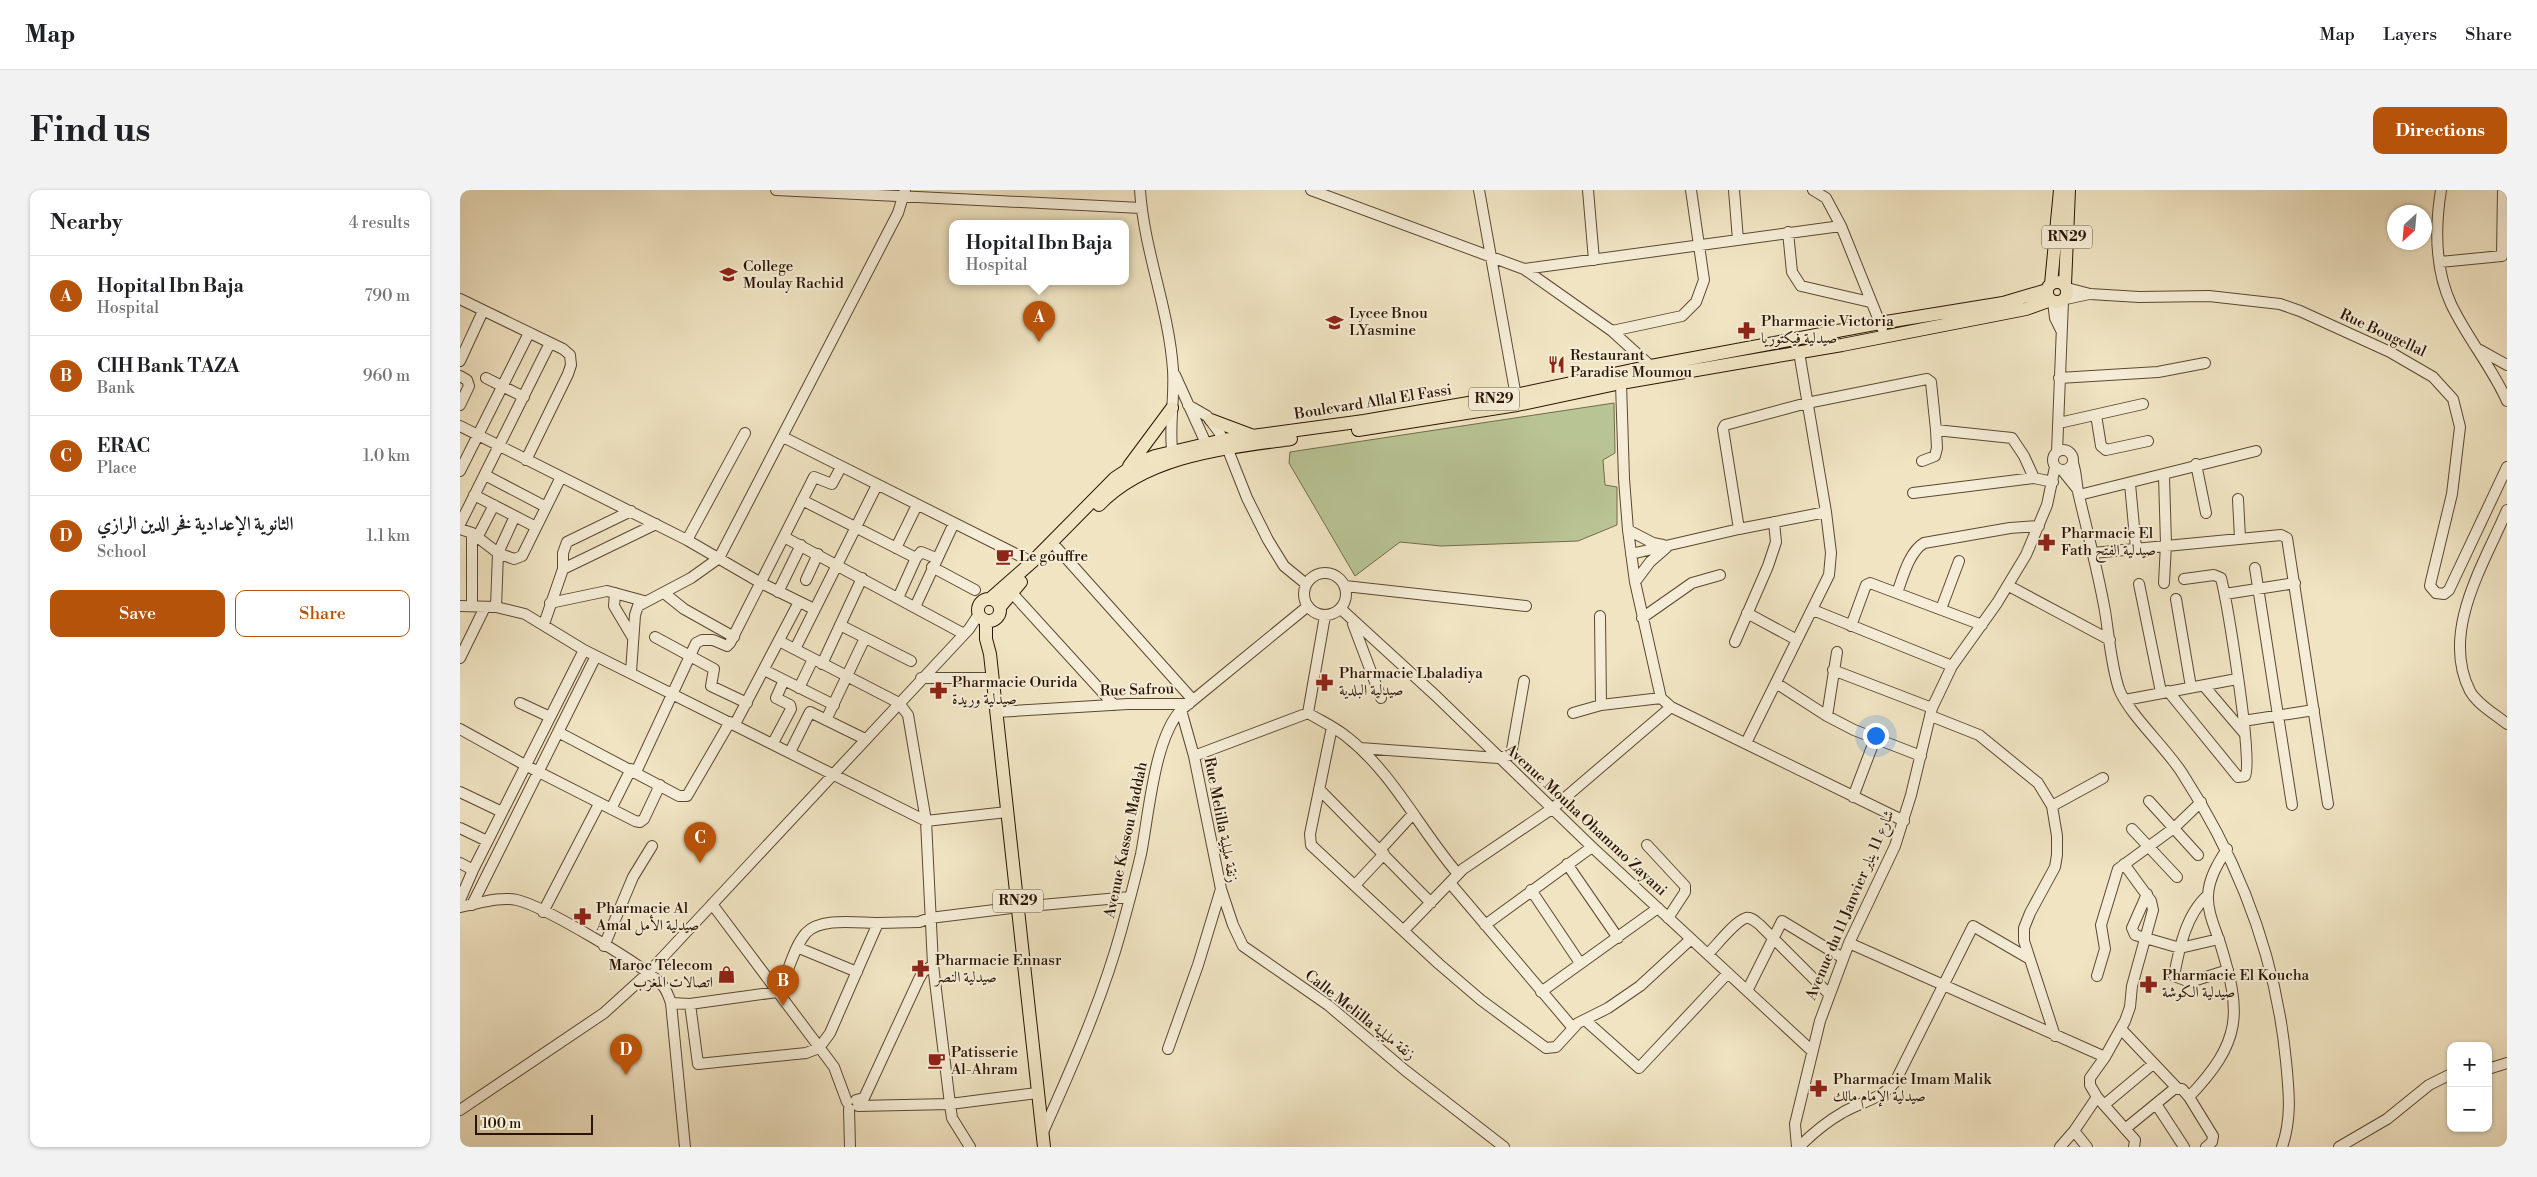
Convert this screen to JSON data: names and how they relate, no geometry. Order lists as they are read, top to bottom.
{
  "streets": {
    "main road": ["RN29", "Boulevard Allal El Fassi"],
    "street": [
      "Rue Bougellal",
      "Rue Safrou",
      "Rue Melilla زنقة مليلية",
      "Avenue Mouha Ohammo Zayani",
      "Avenue Kassou Maddah",
      "Avenue du 11 Janvier شارع 11 يناير",
      "Calle Melilla زنقة مليلية"
    ]
  },
  "crossings": [
    ["RN29", "Rue Bougellal"],
    ["RN29", "Boulevard Allal El Fassi"],
    ["RN29", "Rue Safrou"],
    ["RN29", "Avenue Kassou Maddah"],
    ["Rue Bougellal", "Boulevard Allal El Fassi"],
    ["Rue Safrou", "Rue Melilla زنقة مليلية"],
    ["Rue Safrou", "Avenue Kassou Maddah"],
    ["Rue Melilla زنقة مليلية", "Avenue Kassou Maddah"],
    ["Rue Melilla زنقة مليلية", "Calle Melilla زنقة مليلية"],
    ["Avenue Mouha Ohammo Zayani", "Avenue Kassou Maddah"],
    ["Avenue Mouha Ohammo Zayani", "Avenue du 11 Janvier شارع 11 يناير"]
  ],
  "places": {
    "school or university": ["College Moulay Rachid", "Lycee Bnou LYasmine"],
    "pharmacy": [
      "Pharmacie Victoria صيدلية فيكتوريا",
      "Pharmacie El Fath صيدلية الفتح",
      "Pharmacie Lbaladiya صيدلية البلدية",
      "Pharmacie Ourida صيدلية وريدة",
      "Pharmacie Al Amal صيدلية الأمل",
      "Pharmacie Ennasr صيدلية النصر",
      "Pharmacie El Koucha صيدلية الكوشة",
      "Pharmacie Imam Malik صيدلية الإمام مالك"
    ],
    "restaurant": ["Restaurant Paradise Moumou"],
    "cafe": ["Le gouffre", "Patisserie Al-Ahram"],
    "shop": ["Maroc Telecom اتصالات المغرب"]
  },
  "scale_bar": "100 m",
  "north": "bottom left",
  "page": {
    "header": "Map",
    "nav": ["Map", "Layers", "Share"],
    "buttons": [
      "Directions",
      ["Save", "Share"]
    ],
    "title": "Find us",
    "heading": ["Nearby", "4 results"],
    "popup": ["Hopital Ibn Baja", "Hospital"],
    "list": [
      {
        "mark": "A",
        "name": "Hopital Ibn Baja",
        "note": "Hospital",
        "value": "790 m"
      },
      {
        "mark": "B",
        "name": "CIH Bank TAZA",
        "note": "Bank",
        "value": "960 m"
      },
      {
        "mark": "C",
        "name": "ERAC",
        "note": "Place",
        "value": "1.0 km"
      },
      {
        "mark": "D",
        "name": "الثانوية الإعدادية فخر الدين الرازي",
        "note": "School",
        "value": "1.1 km"
      }
    ],
    "pins": [
      "A",
      "C",
      "B",
      "D"
    ],
    "map_buttons": ["+", "−"],
    "scale": "100 m"
  }
}
